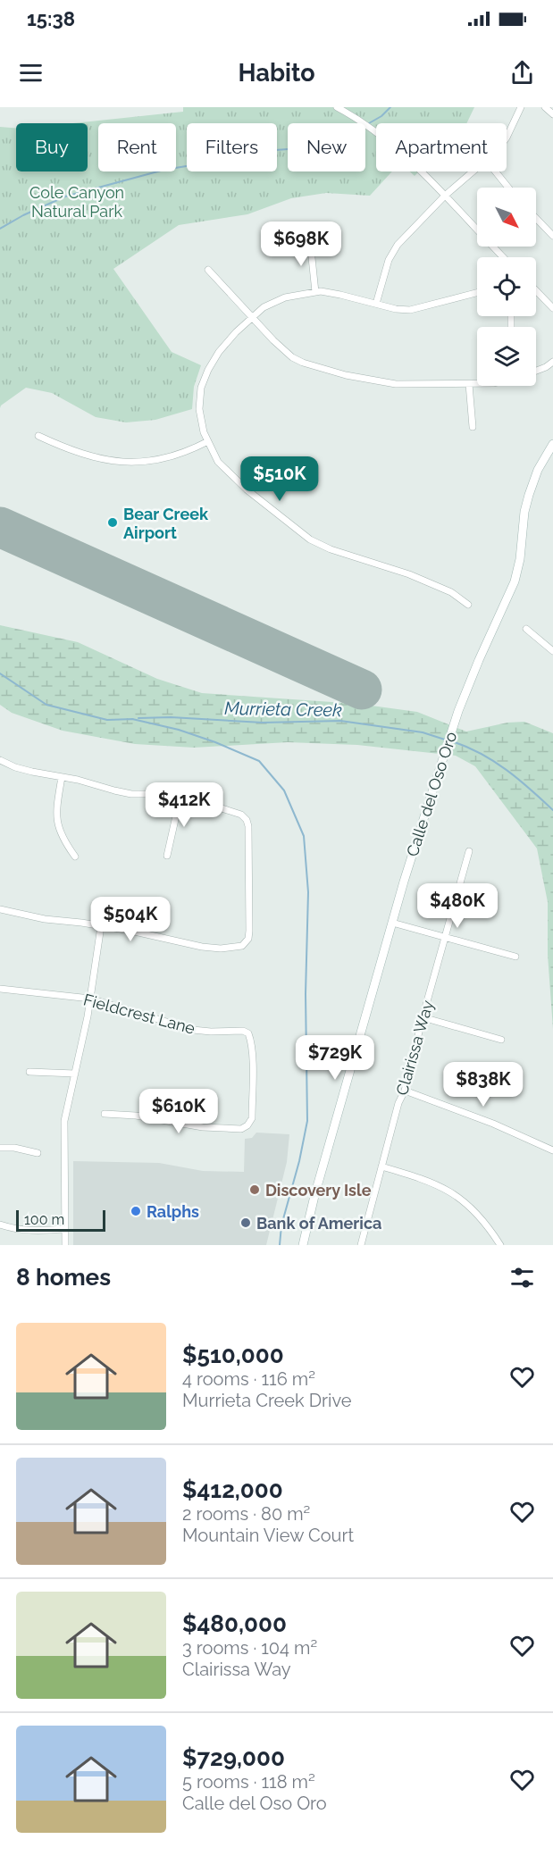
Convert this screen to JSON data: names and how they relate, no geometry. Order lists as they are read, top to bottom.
{
  "streets": {
    "main road": ["Calle del Oso Oro"],
    "street": ["Fieldcrest Lane", "Clairissa Way"]
  },
  "water": ["Murrieta Creek"],
  "parks": ["Cole Canyon Natural Park"],
  "places": [
    "Bear Creek Airport",
    "Discovery Isle",
    "Ralphs",
    "Bank of America"
  ],
  "scale_bar": "100 m",
  "north": "bottom right",
  "page": {
    "status": "15:38",
    "header": "Habito",
    "chip": [
      "Buy",
      "Rent",
      "Filters",
      "New",
      "Apartment"
    ],
    "price": [
      "$698K",
      "$510K",
      "$412K",
      "$480K",
      "$504K",
      "$729K",
      "$838K",
      "$610K"
    ],
    "scale": "100 m",
    "heading": "8 homes",
    "list": [
      {
        "name": "$510,000",
        "note": "4 rooms · 116 m² · Murrieta Creek Drive"
      },
      {
        "name": "$412,000",
        "note": "2 rooms · 80 m² · Mountain View Court"
      },
      {
        "name": "$480,000",
        "note": "3 rooms · 104 m² · Clairissa Way"
      },
      {
        "name": "$729,000",
        "note": "5 rooms · 118 m² · Calle del Oso Oro"
      }
    ]
  }
}
